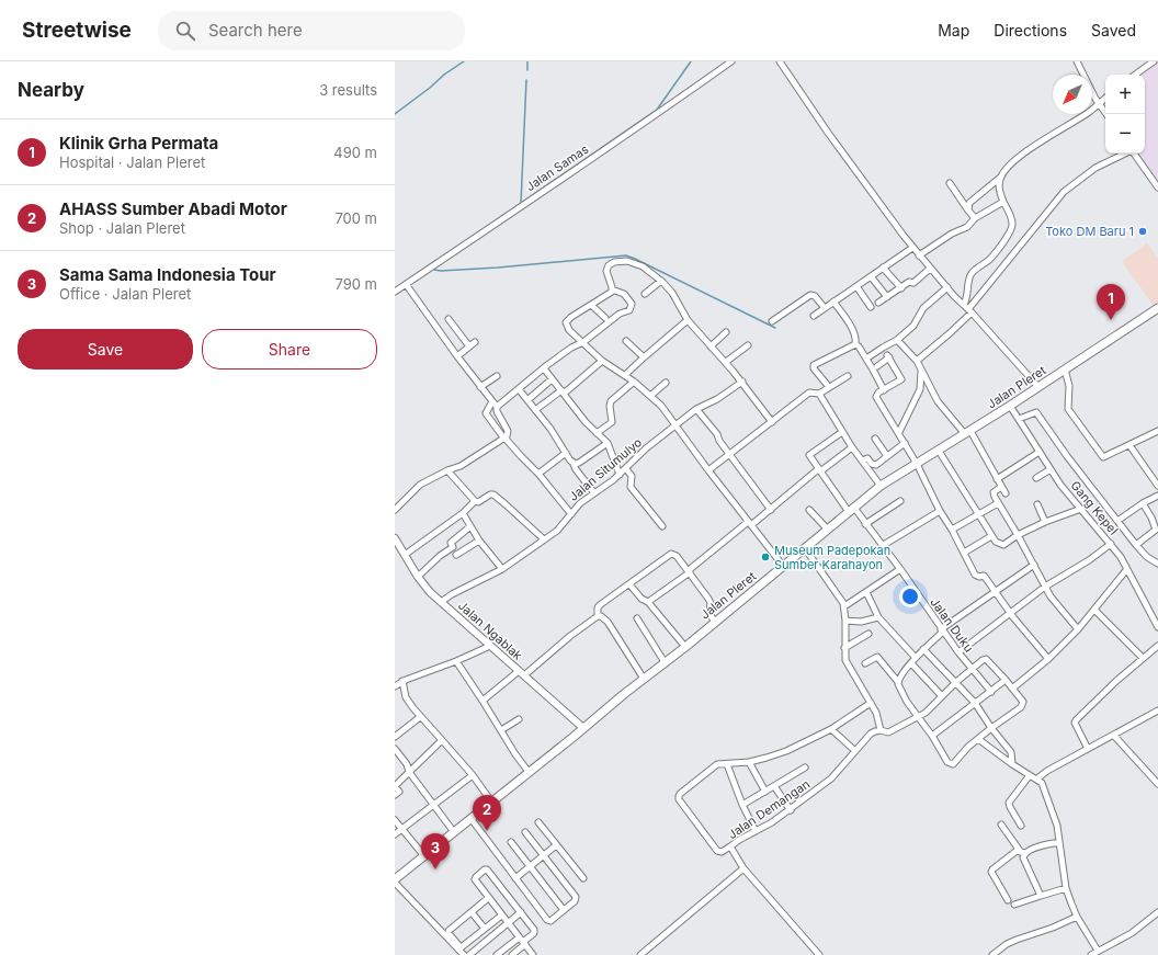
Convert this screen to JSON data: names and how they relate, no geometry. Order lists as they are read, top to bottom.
{
  "streets": {
    "main road": ["Jalan Pleret"],
    "street": [
      "Jalan Samas",
      "Jalan Situmulyo",
      "Gang Kepel",
      "Jalan Duku",
      "Jalan Ngablak",
      "Jalan Demangan"
    ]
  },
  "crossings": [
    ["Jalan Pleret", "Gang Kepel"],
    ["Jalan Pleret", "Jalan Duku"],
    ["Jalan Pleret", "Jalan Ngablak"],
    ["Jalan Situmulyo", "Jalan Ngablak"]
  ],
  "places": ["Toko DM Baru 1", "Museum Padepokan Sumber Karahayon"],
  "north": "bottom left",
  "page": {
    "header": "Streetwise",
    "search": "Search here",
    "nav": ["Map", "Directions", "Saved"],
    "heading": ["Nearby", "3 results"],
    "map_buttons": ["+", "−"],
    "list": [
      {
        "mark": "1",
        "name": "Klinik Grha Permata",
        "note": "Hospital · Jalan Pleret",
        "value": "490 m"
      },
      {
        "mark": "2",
        "name": "AHASS Sumber Abadi Motor",
        "note": "Shop · Jalan Pleret",
        "value": "700 m"
      },
      {
        "mark": "3",
        "name": "Sama Sama Indonesia Tour",
        "note": "Office · Jalan Pleret",
        "value": "790 m"
      }
    ],
    "pins": ["1", "2", "3"],
    "buttons": ["Save", "Share"]
  }
}
